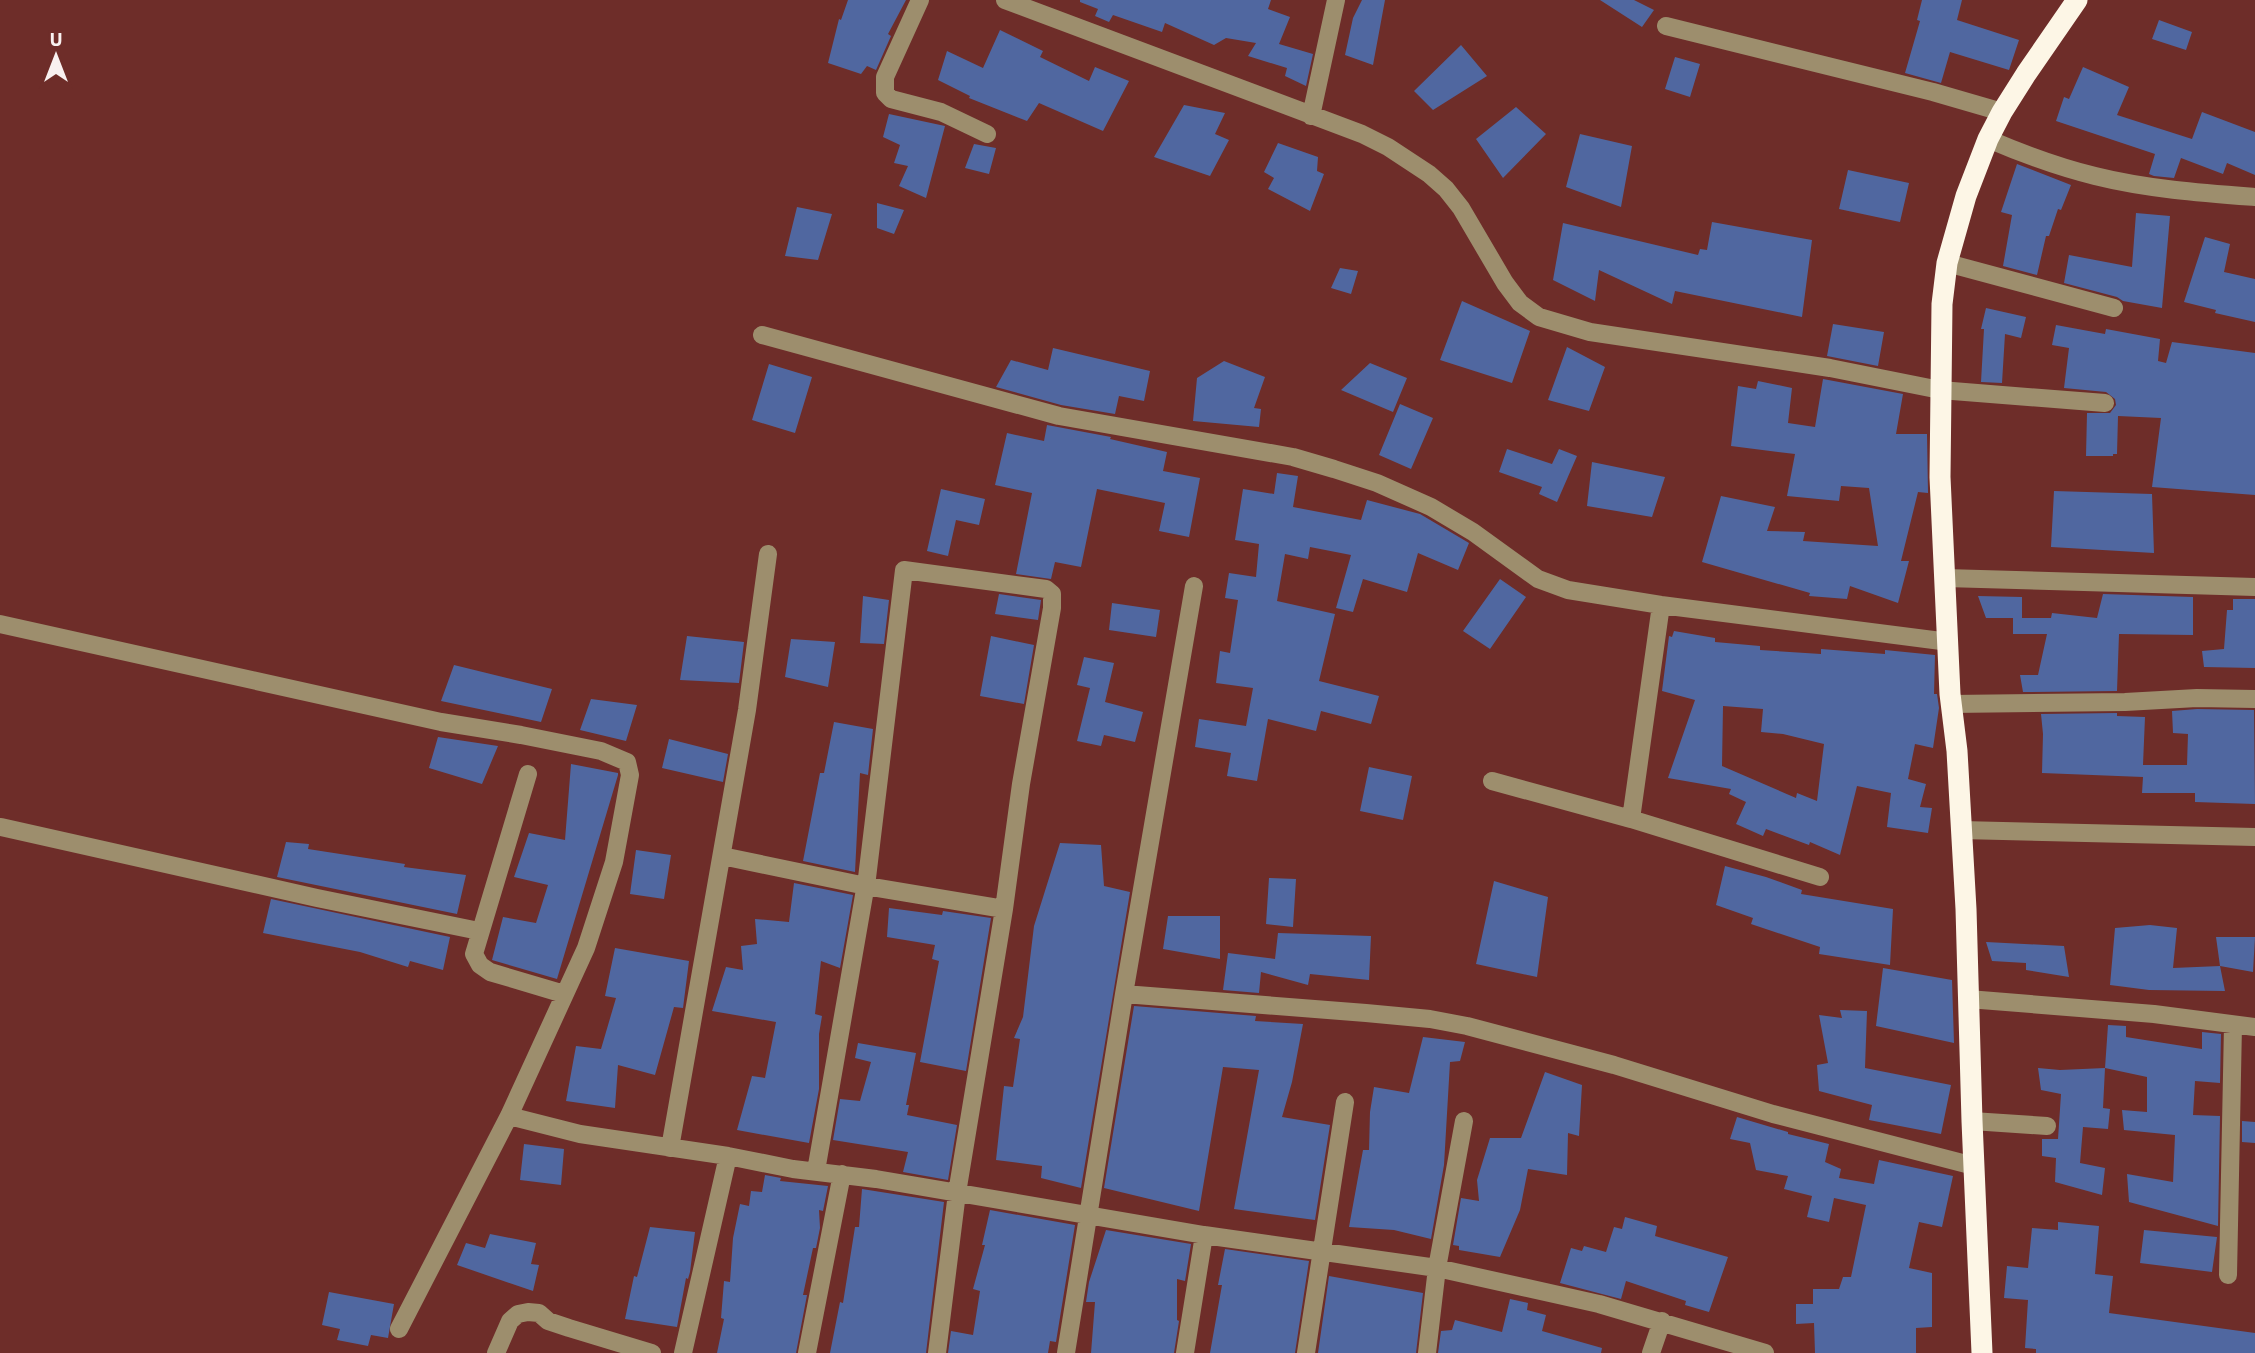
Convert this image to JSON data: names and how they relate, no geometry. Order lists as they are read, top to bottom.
{
  "north": "top"
}
